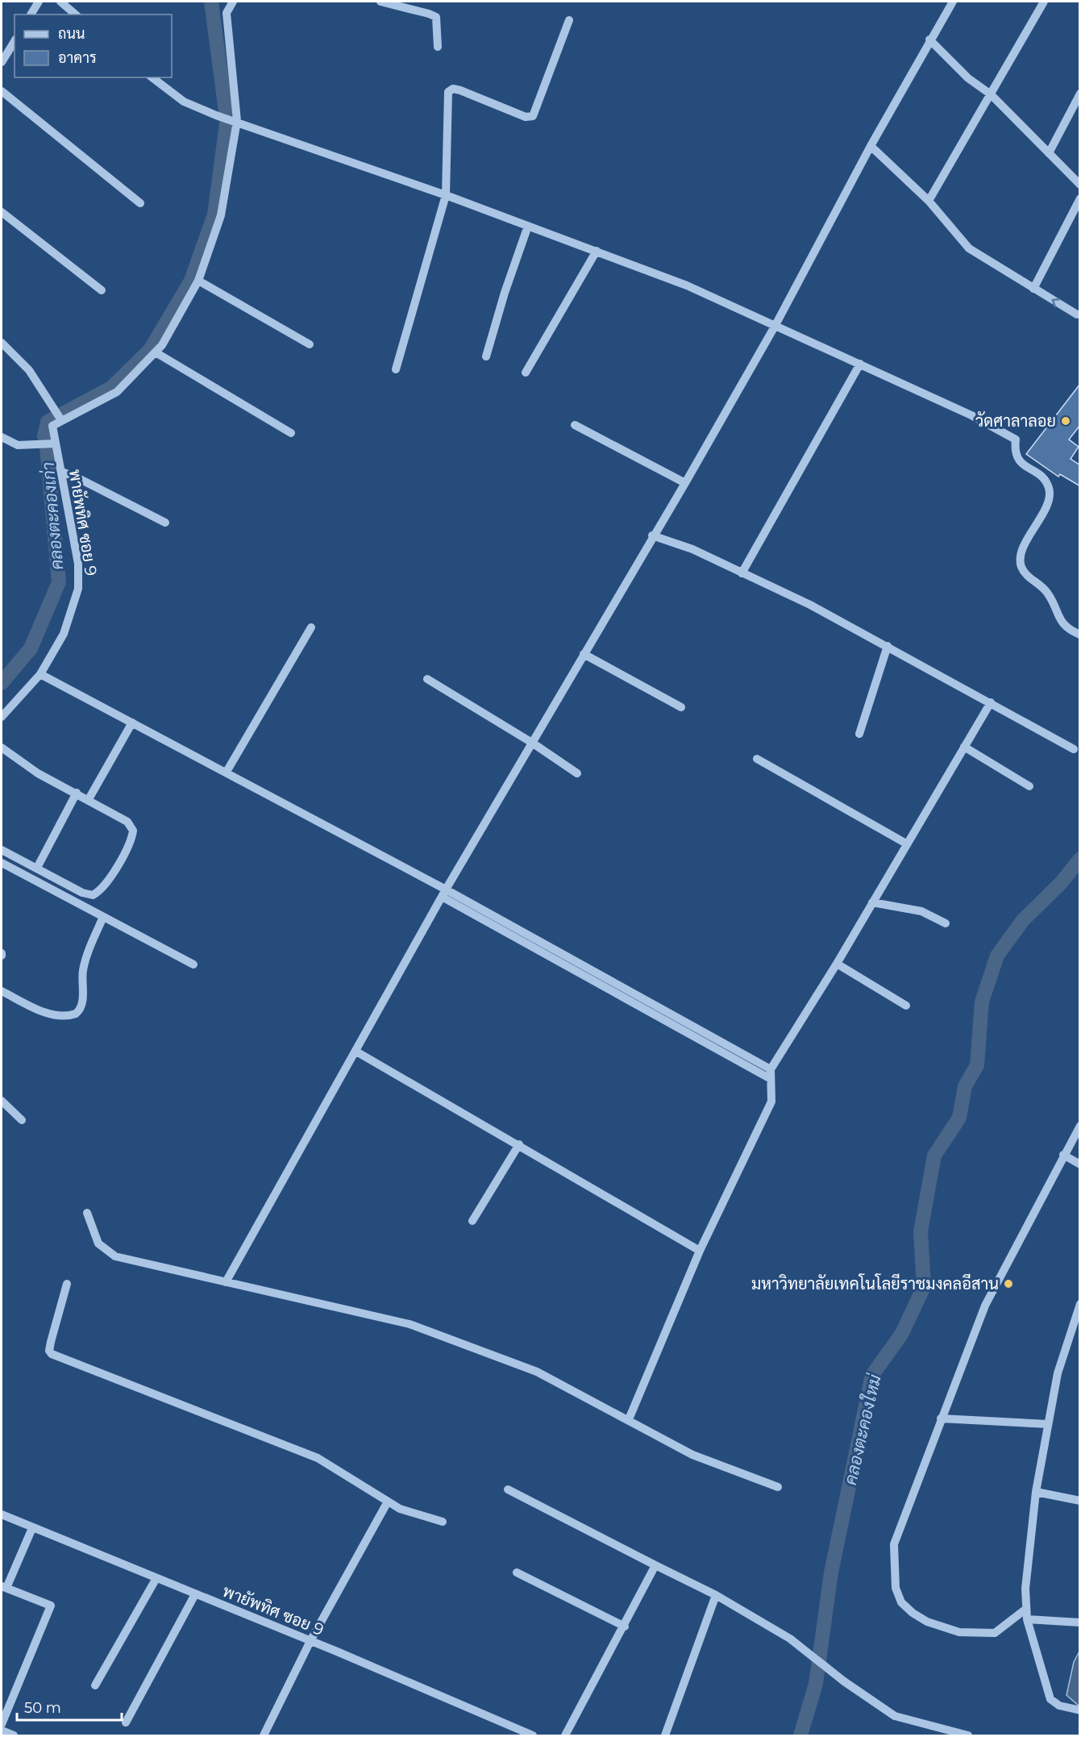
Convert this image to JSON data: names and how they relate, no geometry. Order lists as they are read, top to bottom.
{
  "streets": {
    "street": ["พายัพทิศ ซอย 9"]
  },
  "water": ["คลองตะคองเก่า", "คลองตะคองใหม่"],
  "places": ["วัดศาลาลอย", "มหาวิทยาลัยเทคโนโลยีราชมงคลอีสาน"],
  "legend": ["ถนน", "อาคาร"],
  "scale_bar": "50 m"
}
